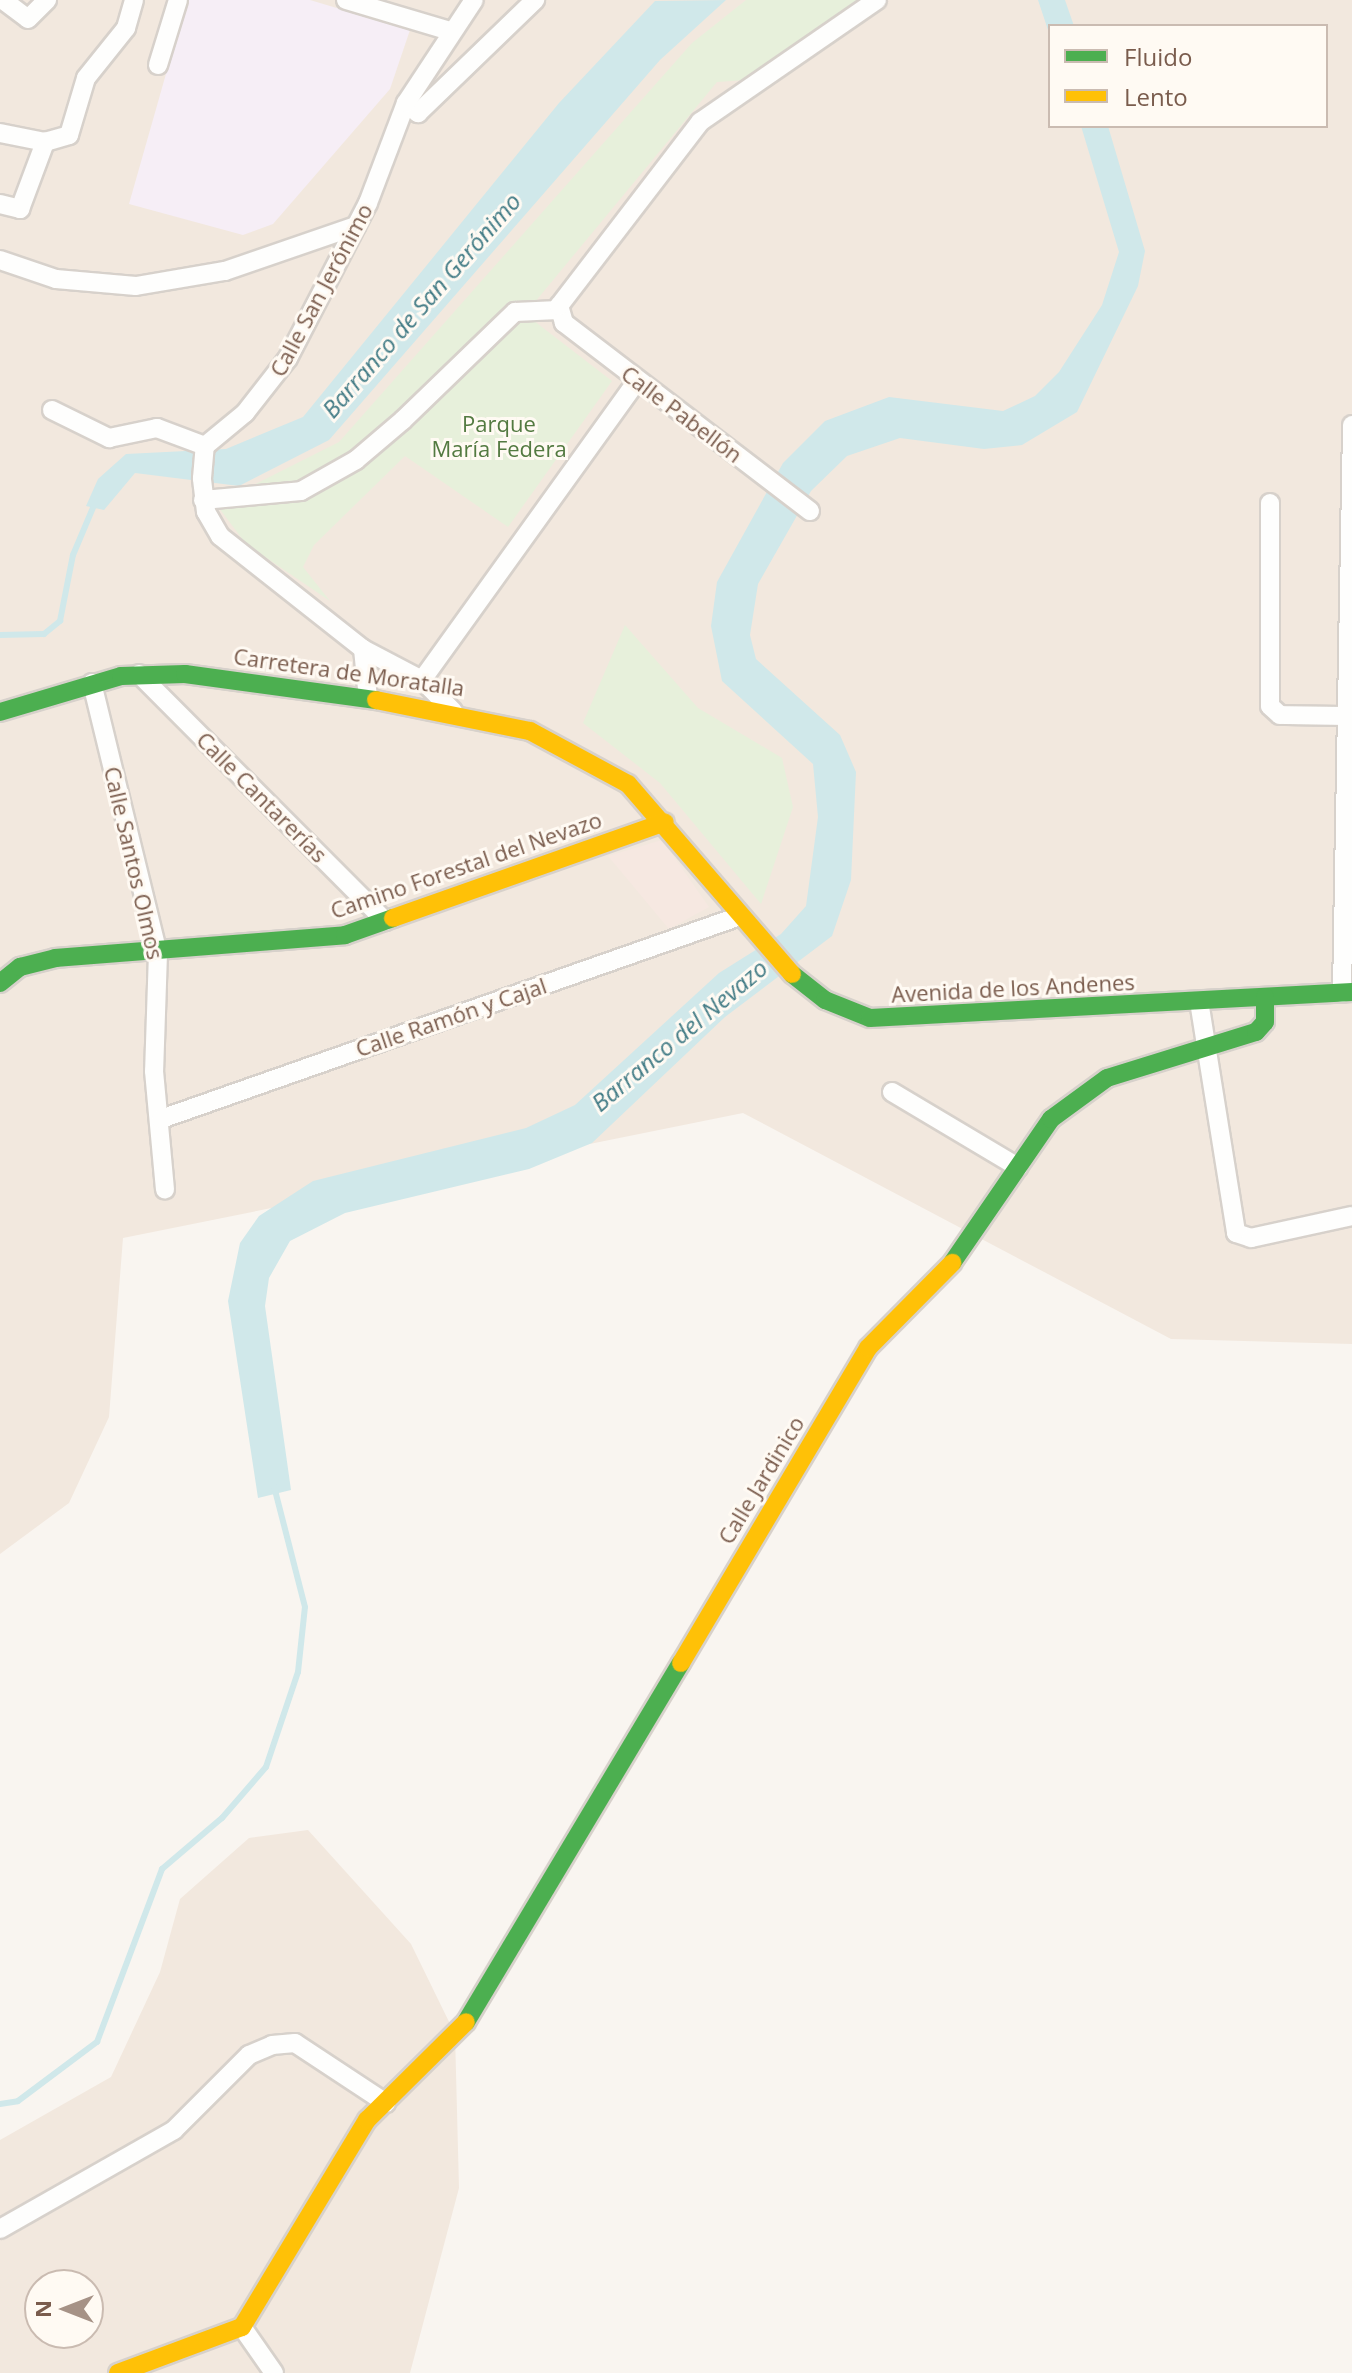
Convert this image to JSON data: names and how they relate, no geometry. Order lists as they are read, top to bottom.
{
  "streets": {
    "street": [
      "Calle San Jerónimo",
      "Calle Pabellón",
      "Carretera de Moratalla",
      "Calle Cantarerías",
      "Calle Santos Olmos",
      "Camino Forestal del Nevazo",
      "Avenida de los Andenes",
      "Calle Ramón y Cajal",
      "Calle Jardinico"
    ]
  },
  "crossings": [
    ["Carretera de Moratalla", "Calle Cantarerías"],
    ["Carretera de Moratalla", "Calle Santos Olmos"],
    ["Carretera de Moratalla", "Camino Forestal del Nevazo"],
    ["Carretera de Moratalla", "Avenida de los Andenes"],
    ["Calle Cantarerías", "Camino Forestal del Nevazo"],
    ["Calle Santos Olmos", "Camino Forestal del Nevazo"],
    ["Calle Santos Olmos", "Calle Ramón y Cajal"],
    ["Camino Forestal del Nevazo", "Avenida de los Andenes"],
    ["Avenida de los Andenes", "Calle Ramón y Cajal"],
    ["Avenida de los Andenes", "Calle Jardinico"]
  ],
  "water": ["Barranco de San Gerónimo", "Barranco del Nevazo"],
  "parks": ["Parque María Federa"],
  "legend": ["Fluido", "Lento"],
  "north": "left"
}
